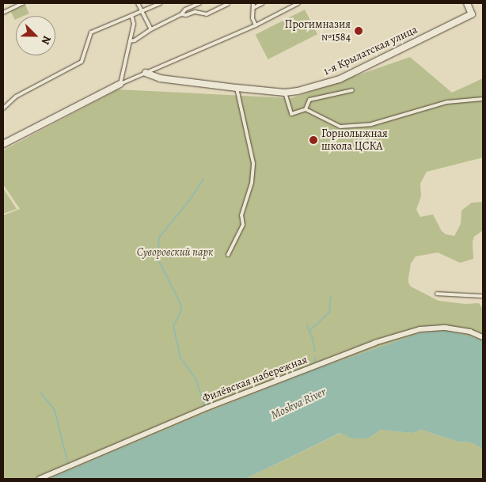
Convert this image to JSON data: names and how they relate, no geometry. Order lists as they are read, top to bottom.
{
  "streets": {
    "street": ["1-я Крылатская улица", "Филёвская набережная"]
  },
  "water": ["Moskva River"],
  "parks": ["Суворовский парк"],
  "places": ["Прогимназия №1584", "Горнолыжная школа ЦСКА"],
  "north": "bottom right"
}
